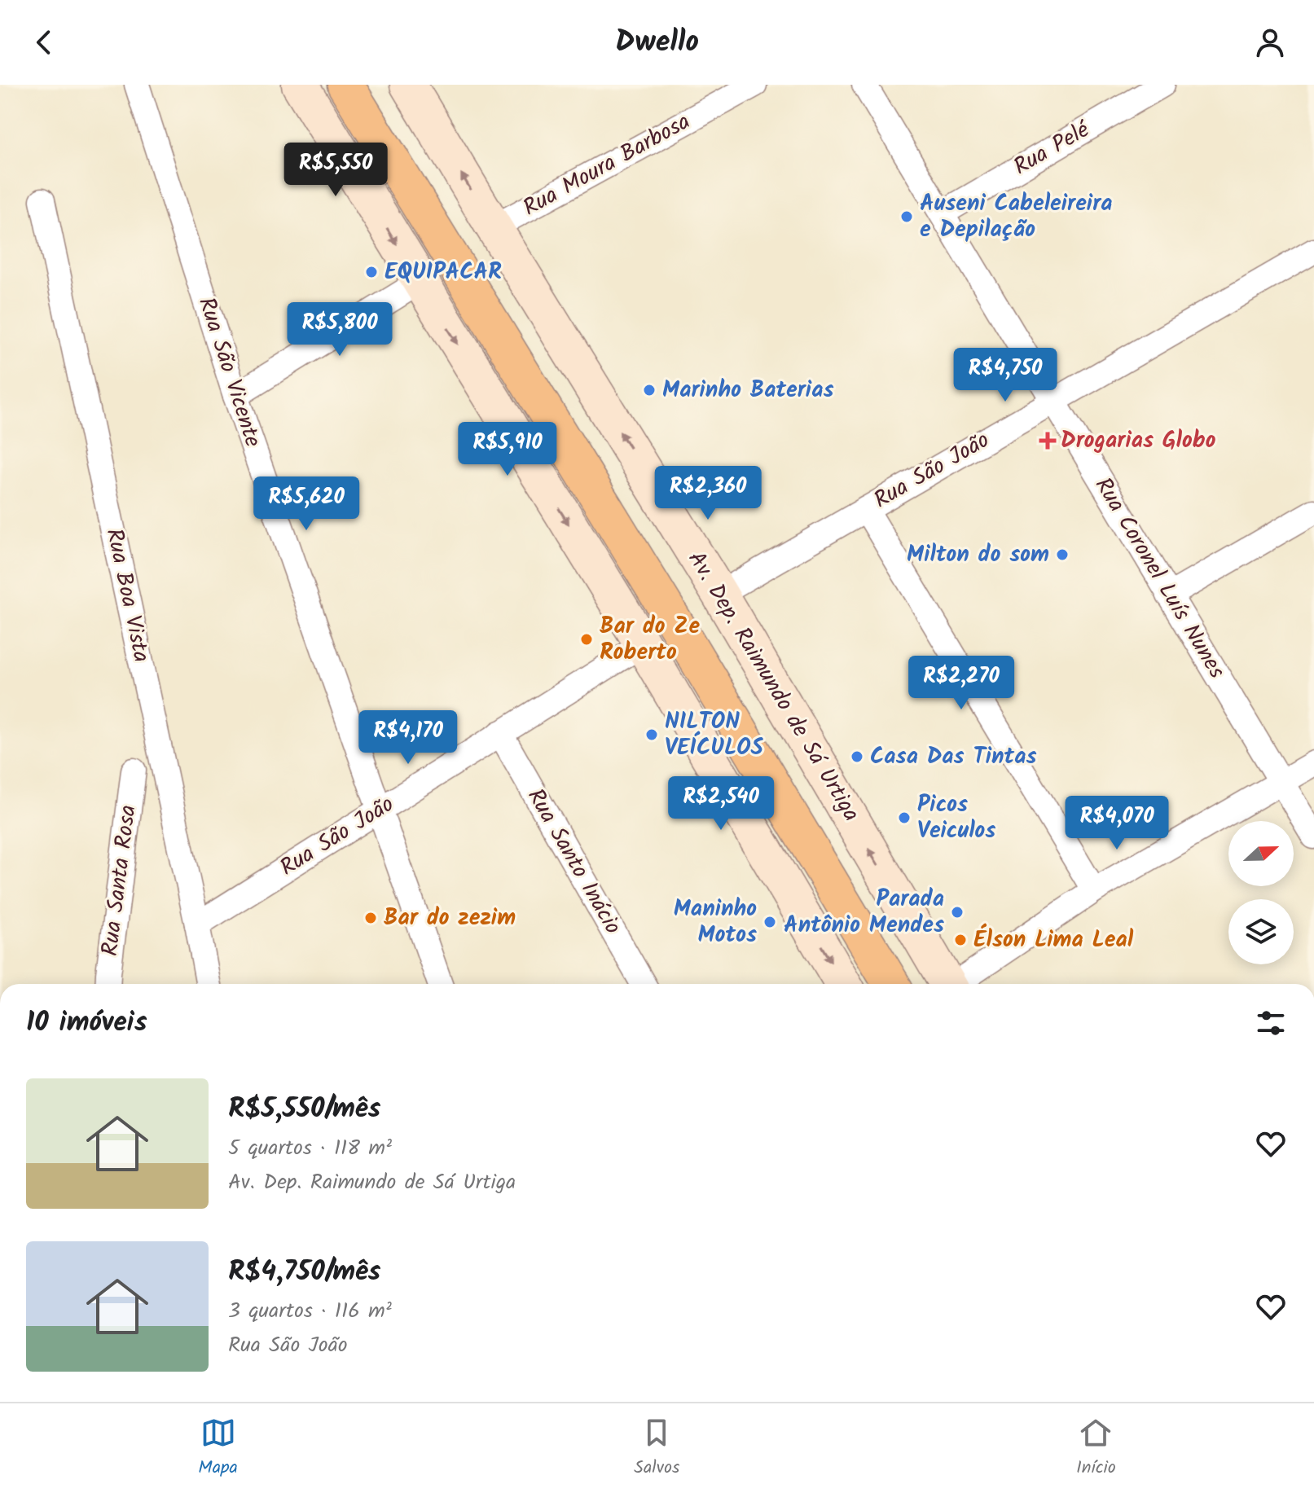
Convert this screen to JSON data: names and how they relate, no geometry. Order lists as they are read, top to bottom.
{
  "streets": {
    "main road": ["Av. Dep. Raimundo de Sá Urtiga"],
    "street": [
      "Rua Pelé",
      "Rua Moura Barbosa",
      "Rua São Vicente",
      "Rua São João",
      "Rua Coronel Luís Nunes",
      "Rua Boa Vista",
      "Rua Santo Inácio",
      "Rua Santa Rosa"
    ]
  },
  "crossings": [
    ["Rua Pelé", "Rua Coronel Luís Nunes"],
    ["Rua Moura Barbosa", "Av. Dep. Raimundo de Sá Urtiga"],
    ["Rua São Vicente", "Rua São João"],
    ["Rua São João", "Rua Coronel Luís Nunes"],
    ["Rua São João", "Rua Boa Vista"],
    ["Rua São João", "Av. Dep. Raimundo de Sá Urtiga"],
    ["Rua São João", "Rua Santo Inácio"]
  ],
  "places": {
    "other": [
      "Auseni Cabeleireira e Depilação",
      "EQUIPACAR",
      "Marinho Baterias",
      "Milton do som",
      "Bar do Ze Roberto",
      "NILTON VEÍCULOS",
      "Casa Das Tintas",
      "Picos Veiculos",
      "Parada Antônio Mendes",
      "Bar do zezim",
      "Maninho Motos",
      "Élson Lima Leal"
    ],
    "health": ["Drogarias Globo"]
  },
  "north": "right",
  "page": {
    "header": "Dwello",
    "price": [
      "R$5,550",
      "R$5,800",
      "R$4,750",
      "R$5,910",
      "R$2,360",
      "R$5,620",
      "R$2,270",
      "R$4,170",
      "R$2,540",
      "R$4,070"
    ],
    "heading": "10 imóveis",
    "list": [
      {
        "name": "R$5,550/mês",
        "note": "5 quartos · 118 m² · Av. Dep. Raimundo de Sá Urtiga"
      },
      {
        "name": "R$4,750/mês",
        "note": "3 quartos · 116 m² · Rua São João"
      }
    ],
    "tabs": ["Mapa", "Salvos", "Início"]
  }
}
